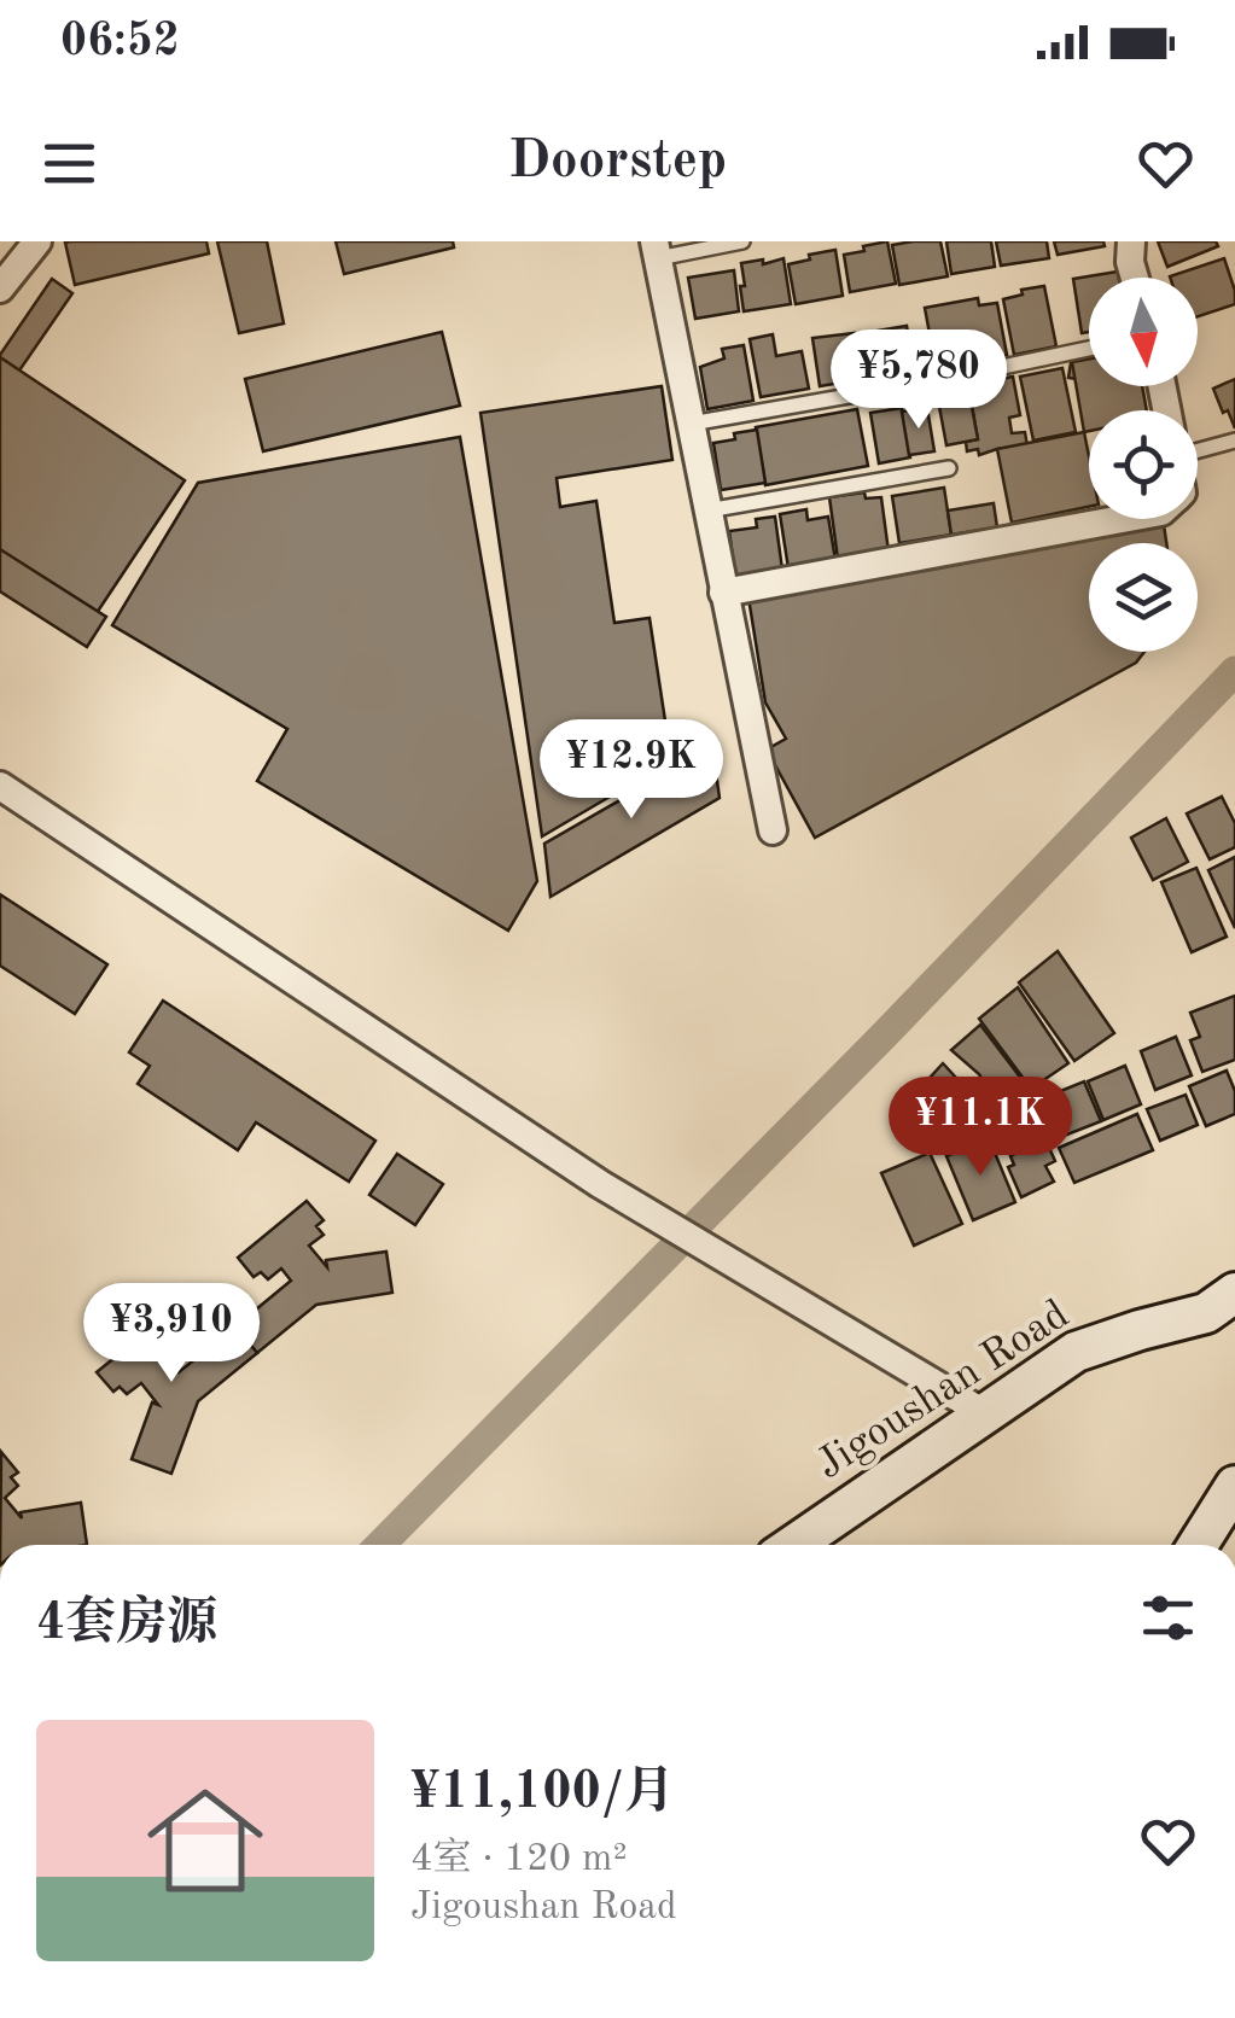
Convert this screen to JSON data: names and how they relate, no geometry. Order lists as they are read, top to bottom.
{
  "streets": {
    "main road": ["Jigoushan Road"]
  },
  "north": "bottom",
  "page": {
    "status": "06:52",
    "header": "Doorstep",
    "price": [
      "¥5,780",
      "¥12.9K",
      "¥11.1K",
      "¥3,910"
    ],
    "heading": "4套房源",
    "list": [
      {
        "name": "¥11,100/月",
        "note": "4室 · 120 m² · Jigoushan Road"
      }
    ]
  }
}
